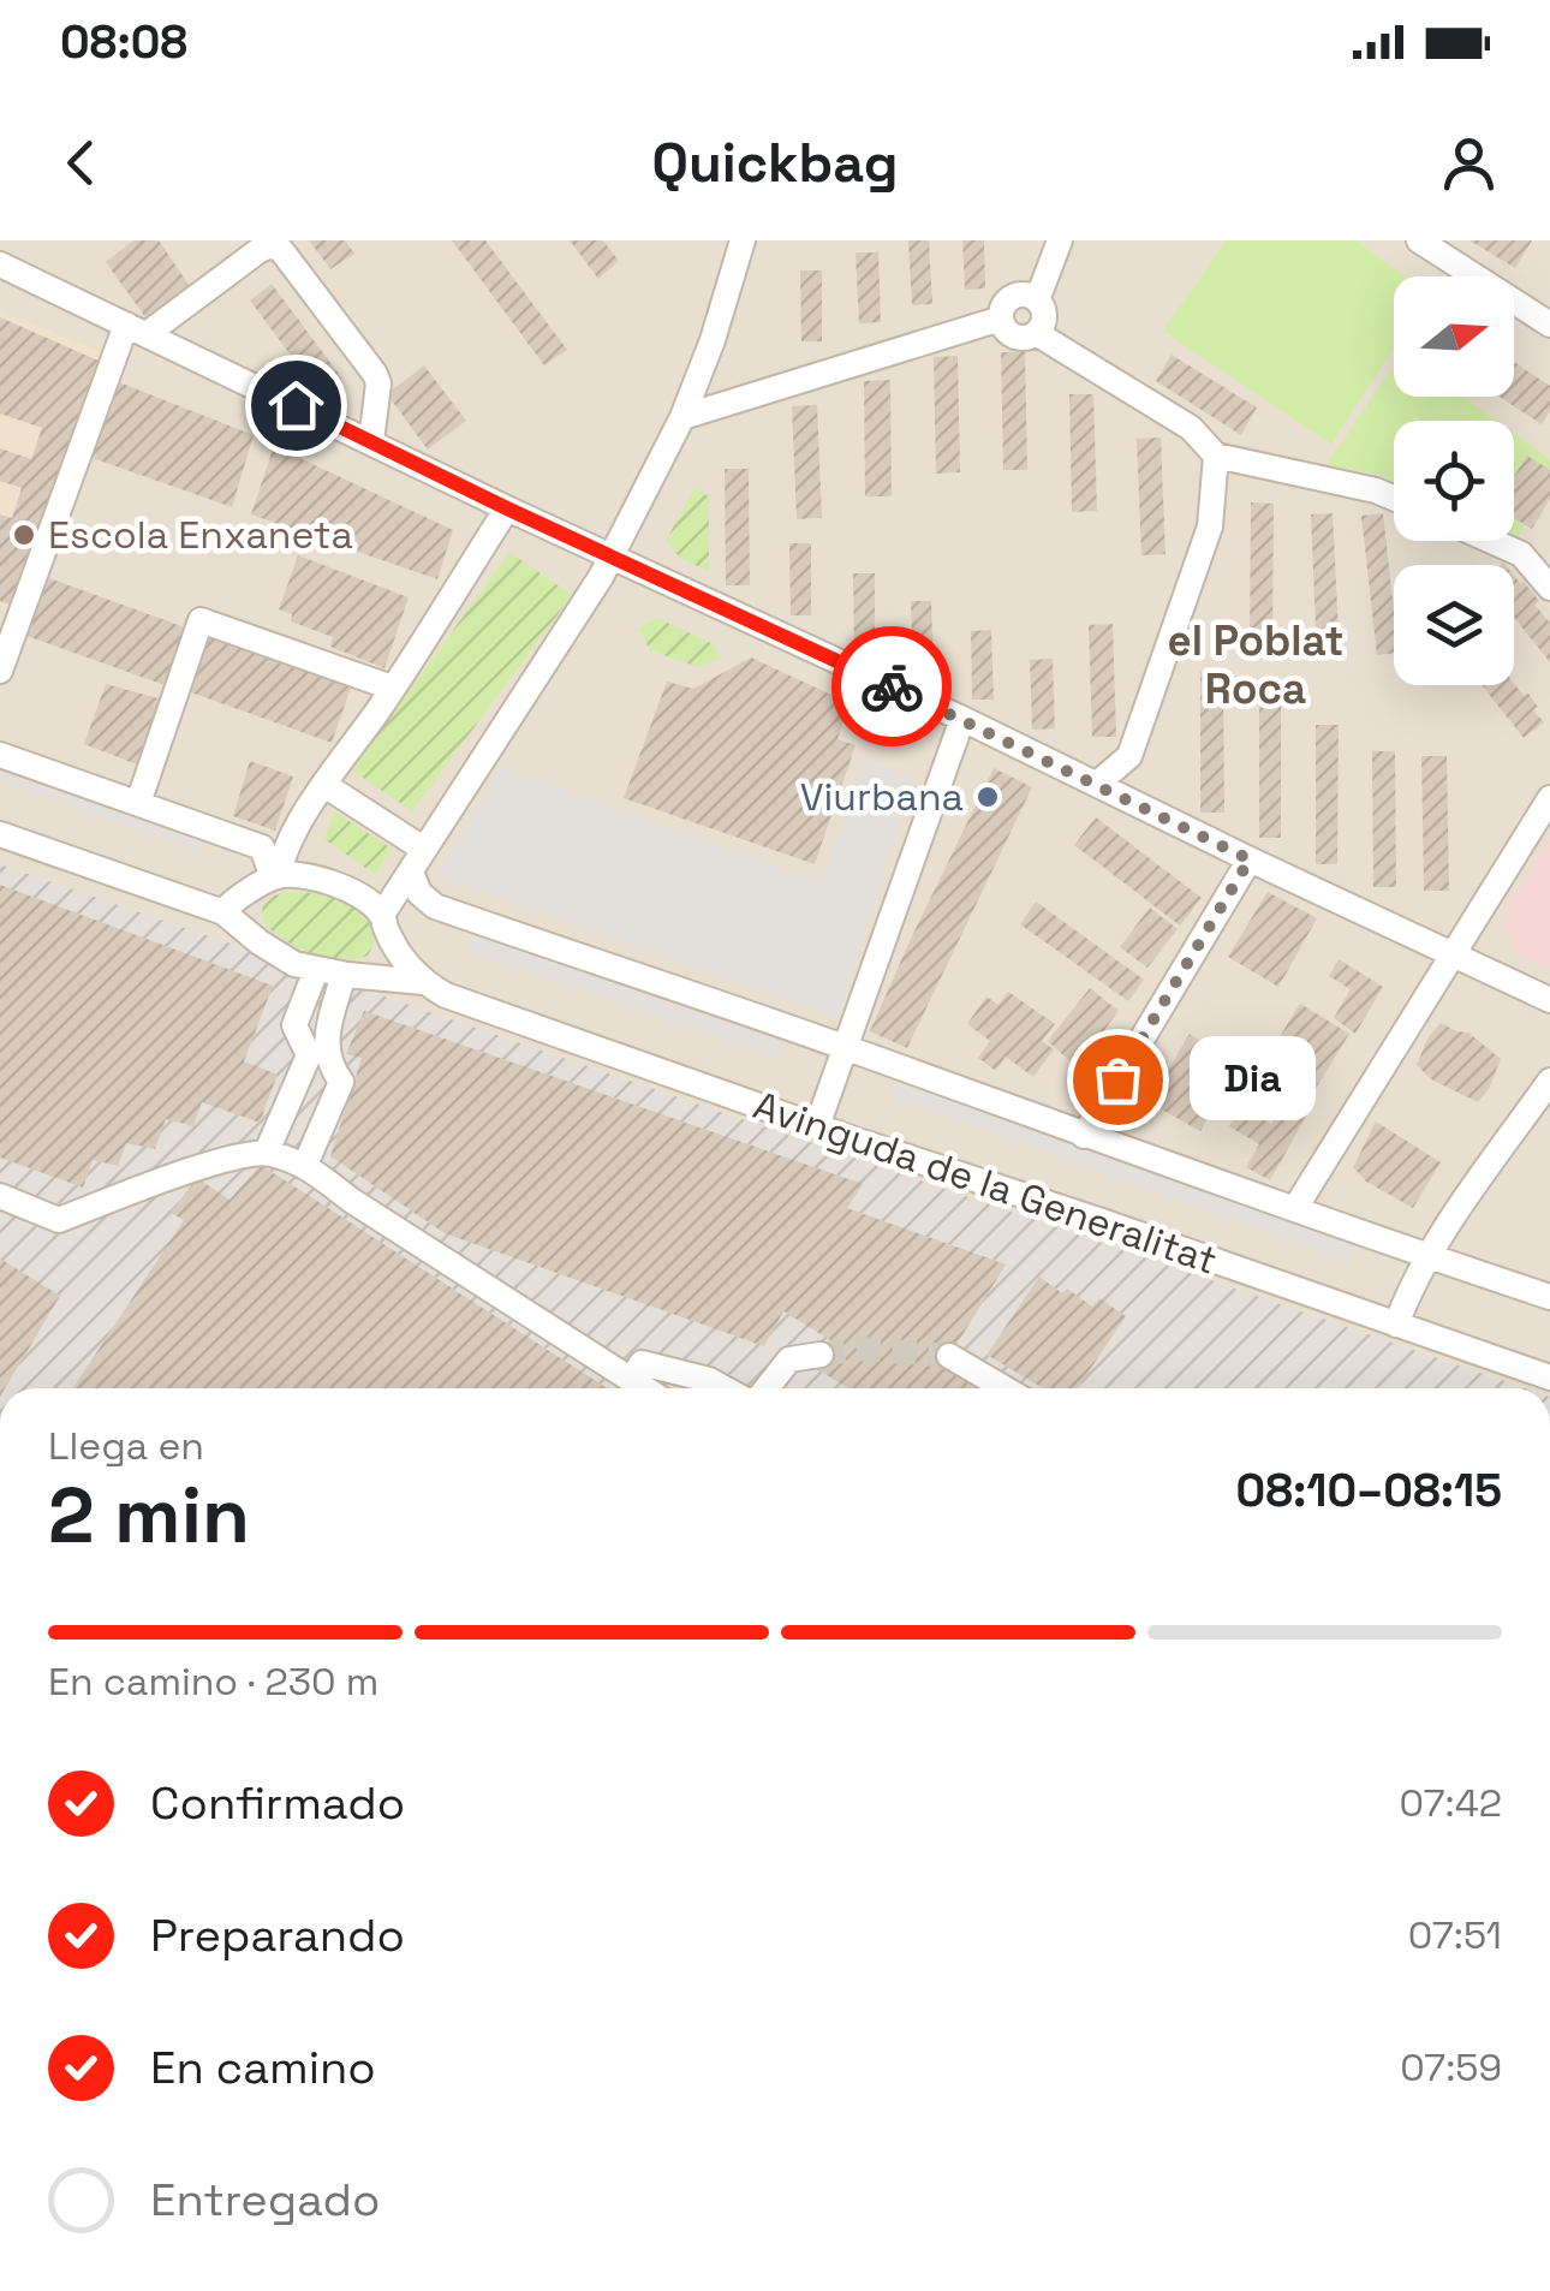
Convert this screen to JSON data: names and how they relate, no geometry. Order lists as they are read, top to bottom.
{
  "streets": {
    "street": ["Avinguda de la Generalitat"]
  },
  "districts": ["el Poblat Roca"],
  "places": ["Escola Enxaneta", "Viurbana", "Dia"],
  "north": "right",
  "page": {
    "status": "08:08",
    "header": "Quickbag",
    "bubble": "Dia",
    "heading": ["2 min", "Llega en", "08:10–08:15"],
    "bar": "En camino · 230 m",
    "list": [
      ["Confirmado", "07:42"],
      ["Preparando", "07:51"],
      ["En camino", "07:59"],
      "Entregado"
    ]
  }
}
